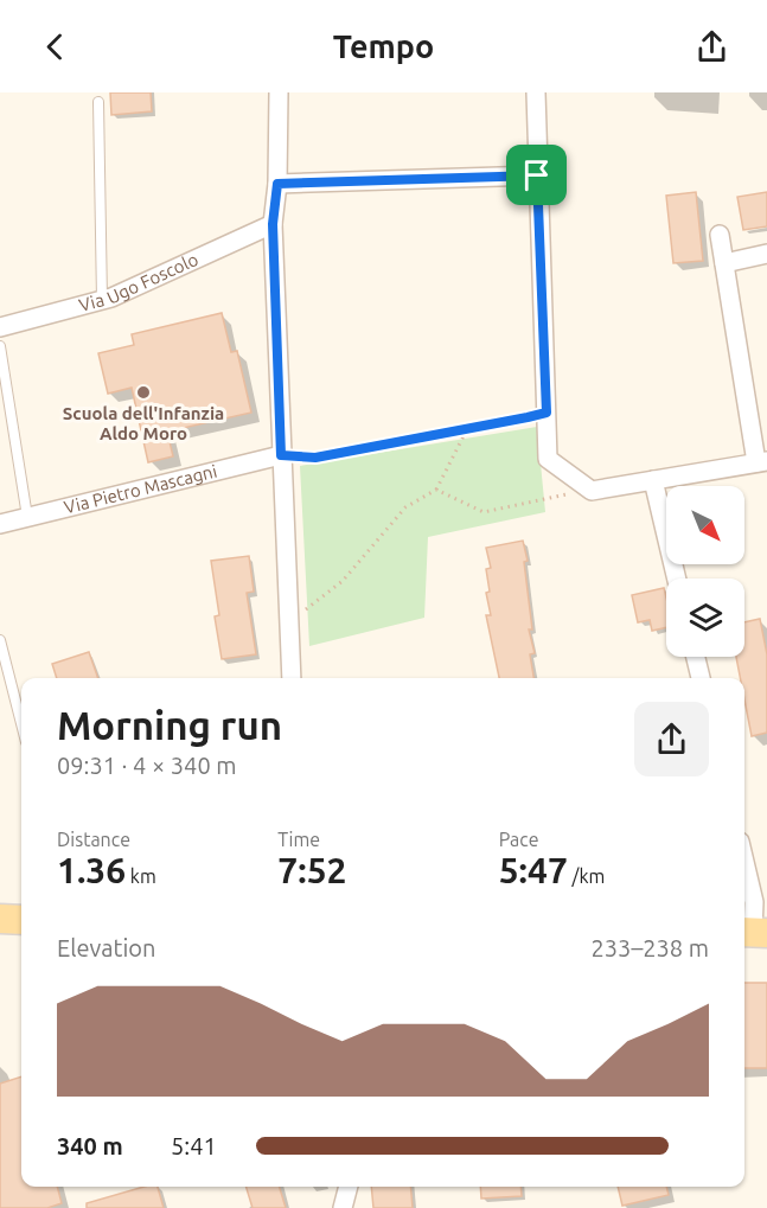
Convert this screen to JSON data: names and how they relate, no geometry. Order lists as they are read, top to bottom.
{
  "streets": {
    "street": ["Via Ugo Foscolo", "Via Pietro Mascagni"]
  },
  "places": ["Scuola dell'Infanzia Aldo Moro"],
  "north": "bottom right",
  "page": {
    "header": "Tempo",
    "heading": ["Morning run", "09:31 · 4 × 340 m"],
    "stats": [
      ["Distance", "1.36 km"],
      ["Time", "7:52"],
      ["Pace", "5:47 /km"]
    ],
    "chart": ["Elevation", "233–238 m"],
    "list": [
      {
        "name": "340 m",
        "note": "5:41"
      }
    ]
  }
}
